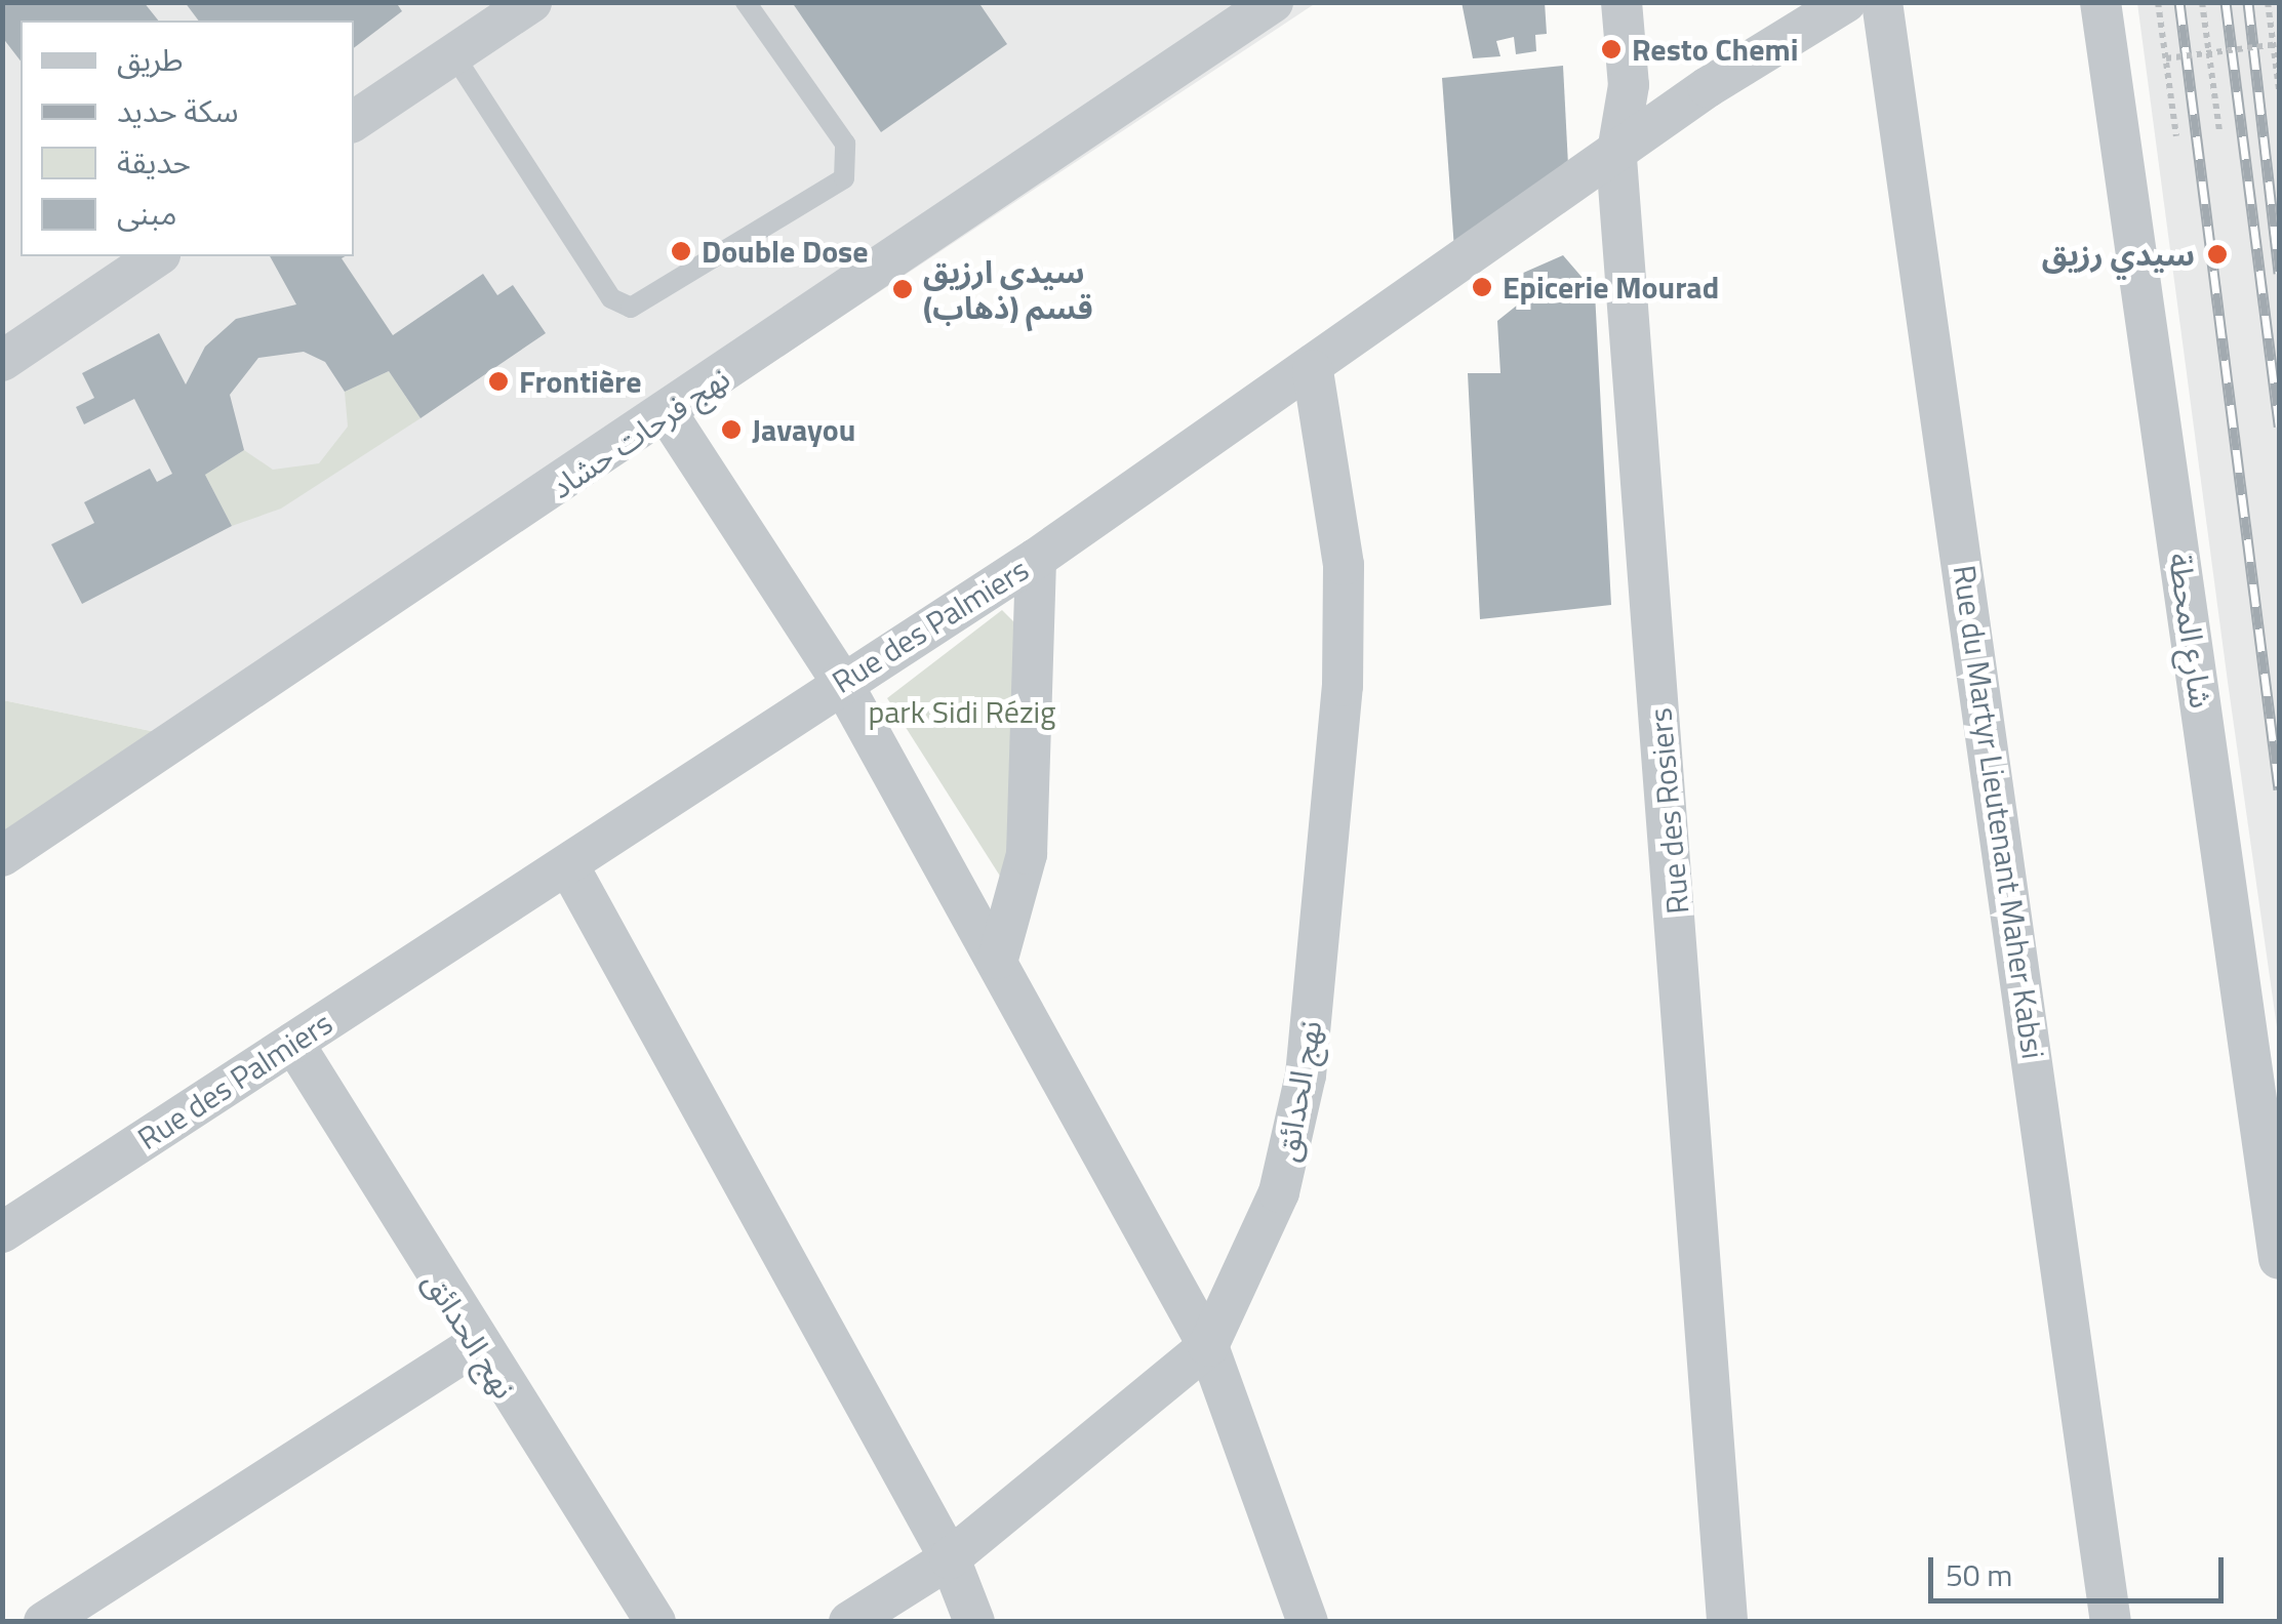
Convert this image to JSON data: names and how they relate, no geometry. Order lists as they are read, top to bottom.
{
  "streets": {
    "street": [
      "نهج فرحات حشاد",
      "Rue des Palmiers",
      "شارع المحطة",
      "Rue des Rosiers",
      "Rue du Martyr Lieutenant Maher Kabsi",
      "نهج الحدائق"
    ]
  },
  "crossings": [
    ["Rue des Palmiers", "Rue des Rosiers"],
    ["Rue des Palmiers", "نهج الحدائق"]
  ],
  "parks": ["park Sidi Rézig"],
  "places": [
    "Resto Chemi",
    "Double Dose",
    "سيدي رزيق",
    "Epicerie Mourad",
    "سيدي ارزيق قسم (ذهاب)",
    "Frontière",
    "Javayou"
  ],
  "legend": [
    "طريق",
    "سكة حديد",
    "حديقة",
    "مبنى"
  ],
  "scale_bar": "50 m"
}
